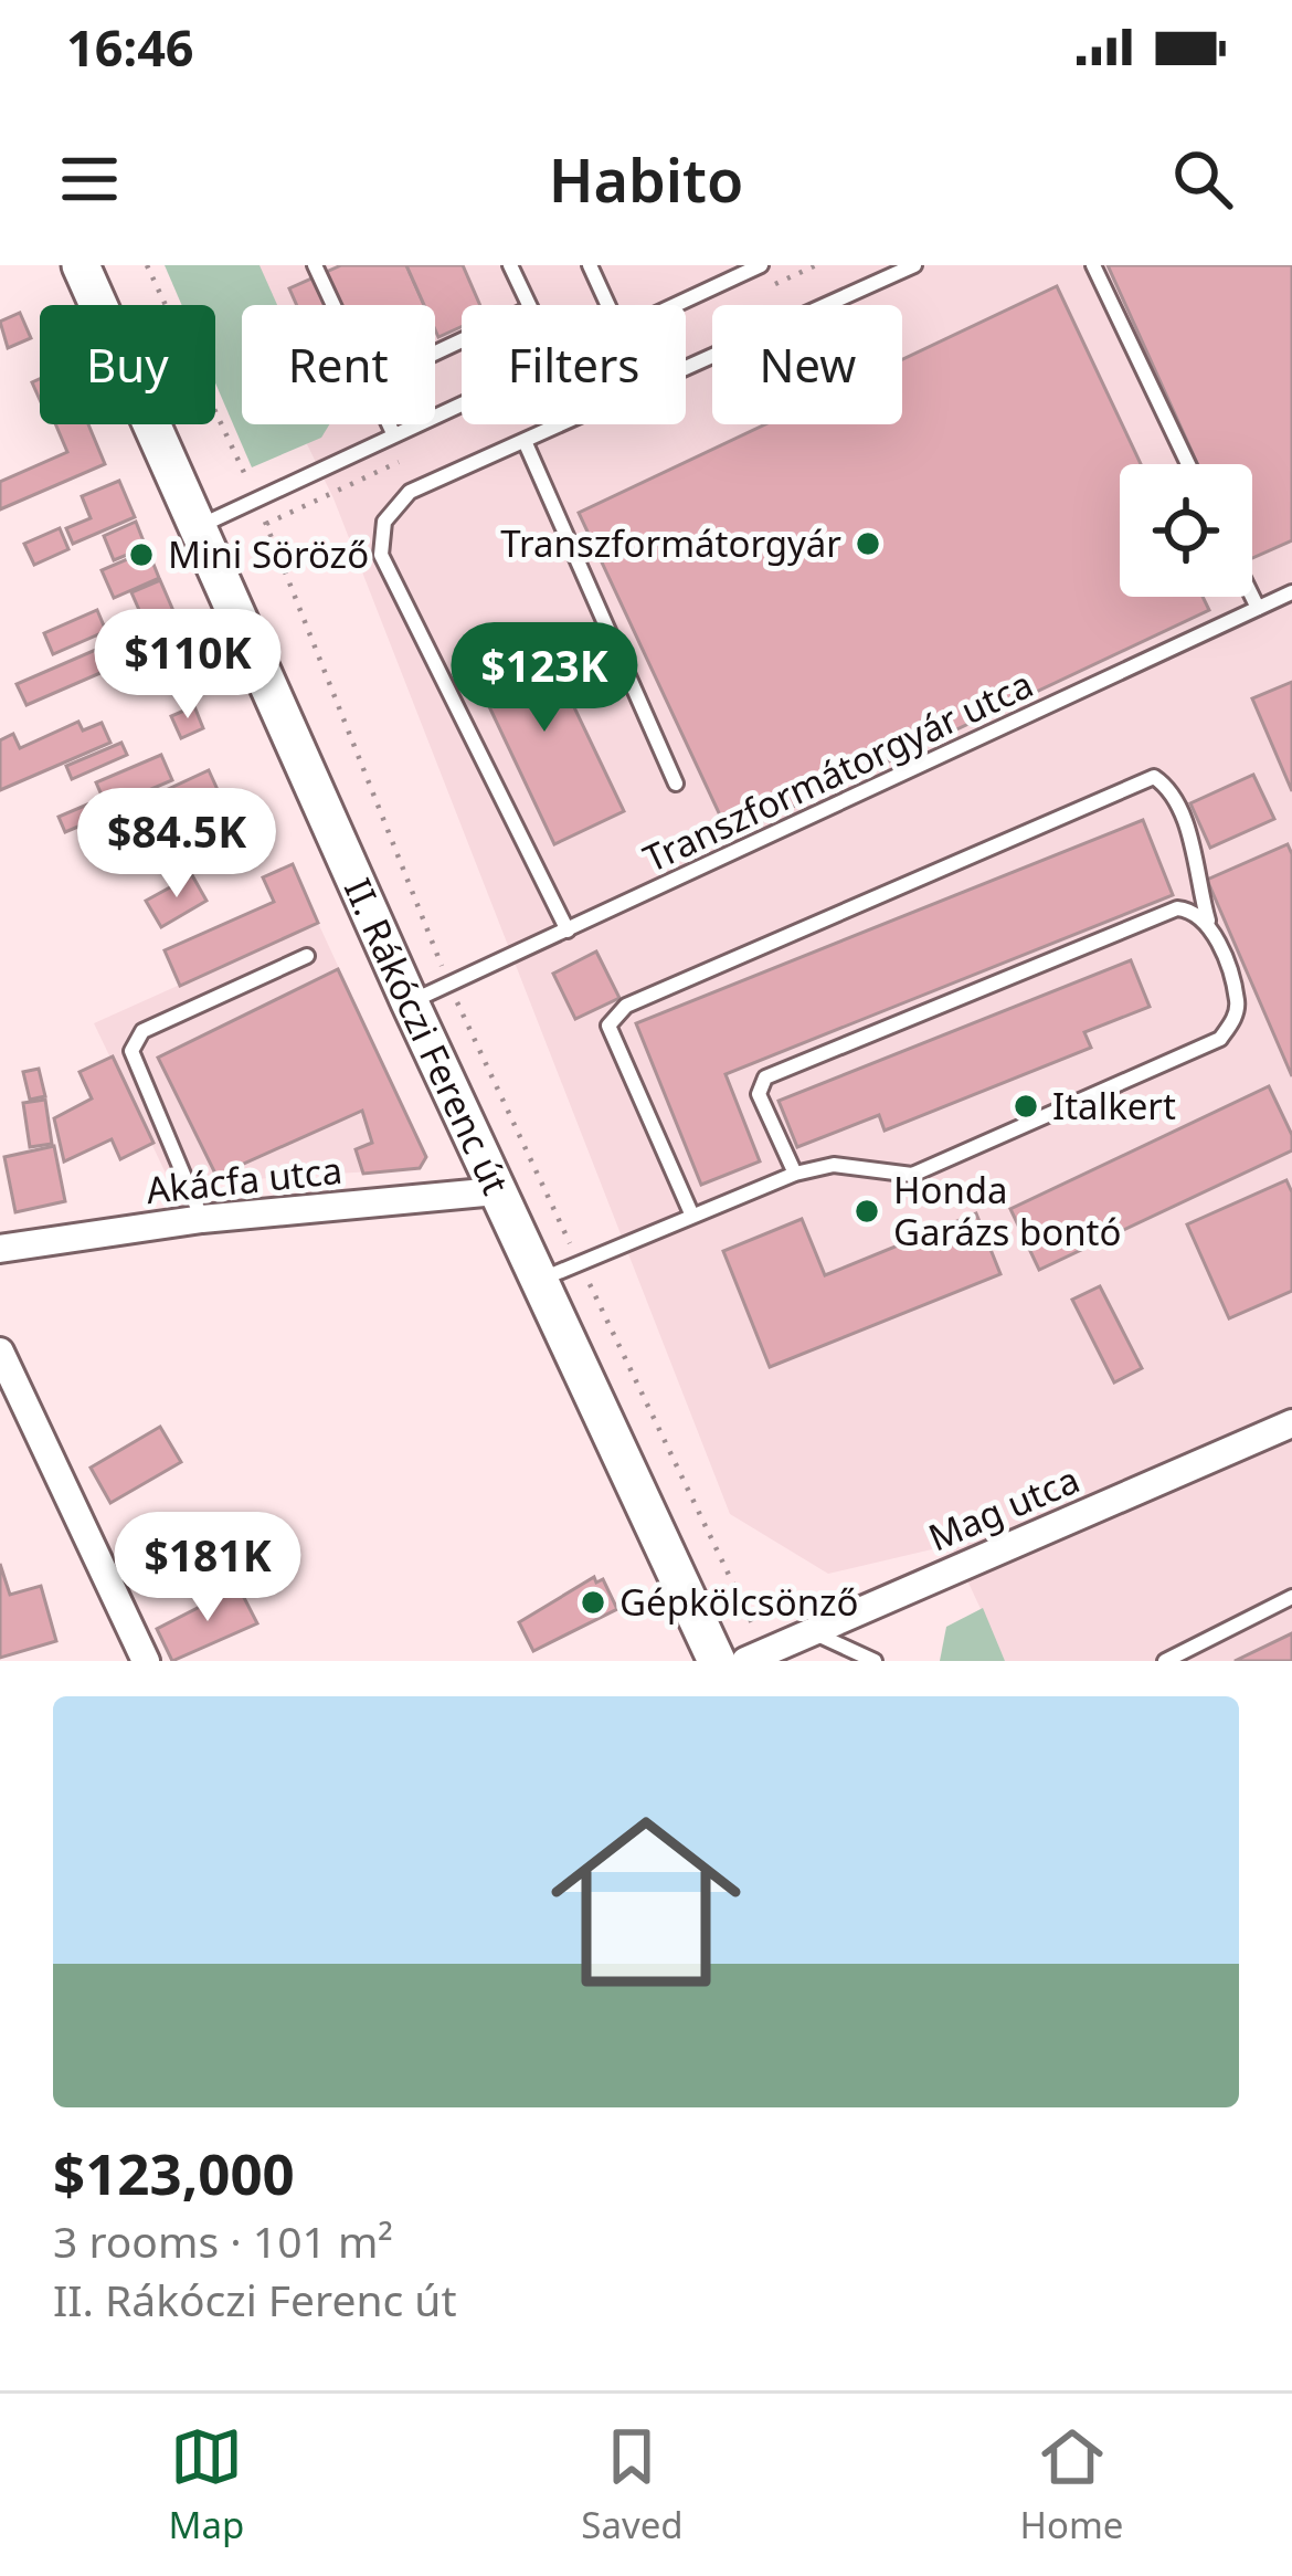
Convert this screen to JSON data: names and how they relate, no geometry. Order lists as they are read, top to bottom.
{
  "streets": {
    "main road": ["II. Rákóczi Ferenc út"],
    "street": ["Akácfa utca", "Mag utca"],
    "lane": ["Transzformátorgyár utca"]
  },
  "crossings": [
    ["Transzformátorgyár utca", "II. Rákóczi Ferenc út"],
    ["II. Rákóczi Ferenc út", "Akácfa utca"]
  ],
  "places": [
    "Transzformátorgyár",
    "Mini Söröző",
    "Italkert",
    "Honda Garázs bontó",
    "Gépkölcsönző"
  ],
  "page": {
    "status": "16:46",
    "header": "Habito",
    "chip": [
      "Buy",
      "Rent",
      "Filters",
      "New"
    ],
    "price": [
      "$110K",
      "$123K",
      "$84.5K",
      "$181K"
    ],
    "list": [
      {
        "name": "$123,000",
        "note": "3 rooms · 101 m² · II. Rákóczi Ferenc út"
      }
    ],
    "tabs": ["Map", "Saved", "Home"]
  }
}
